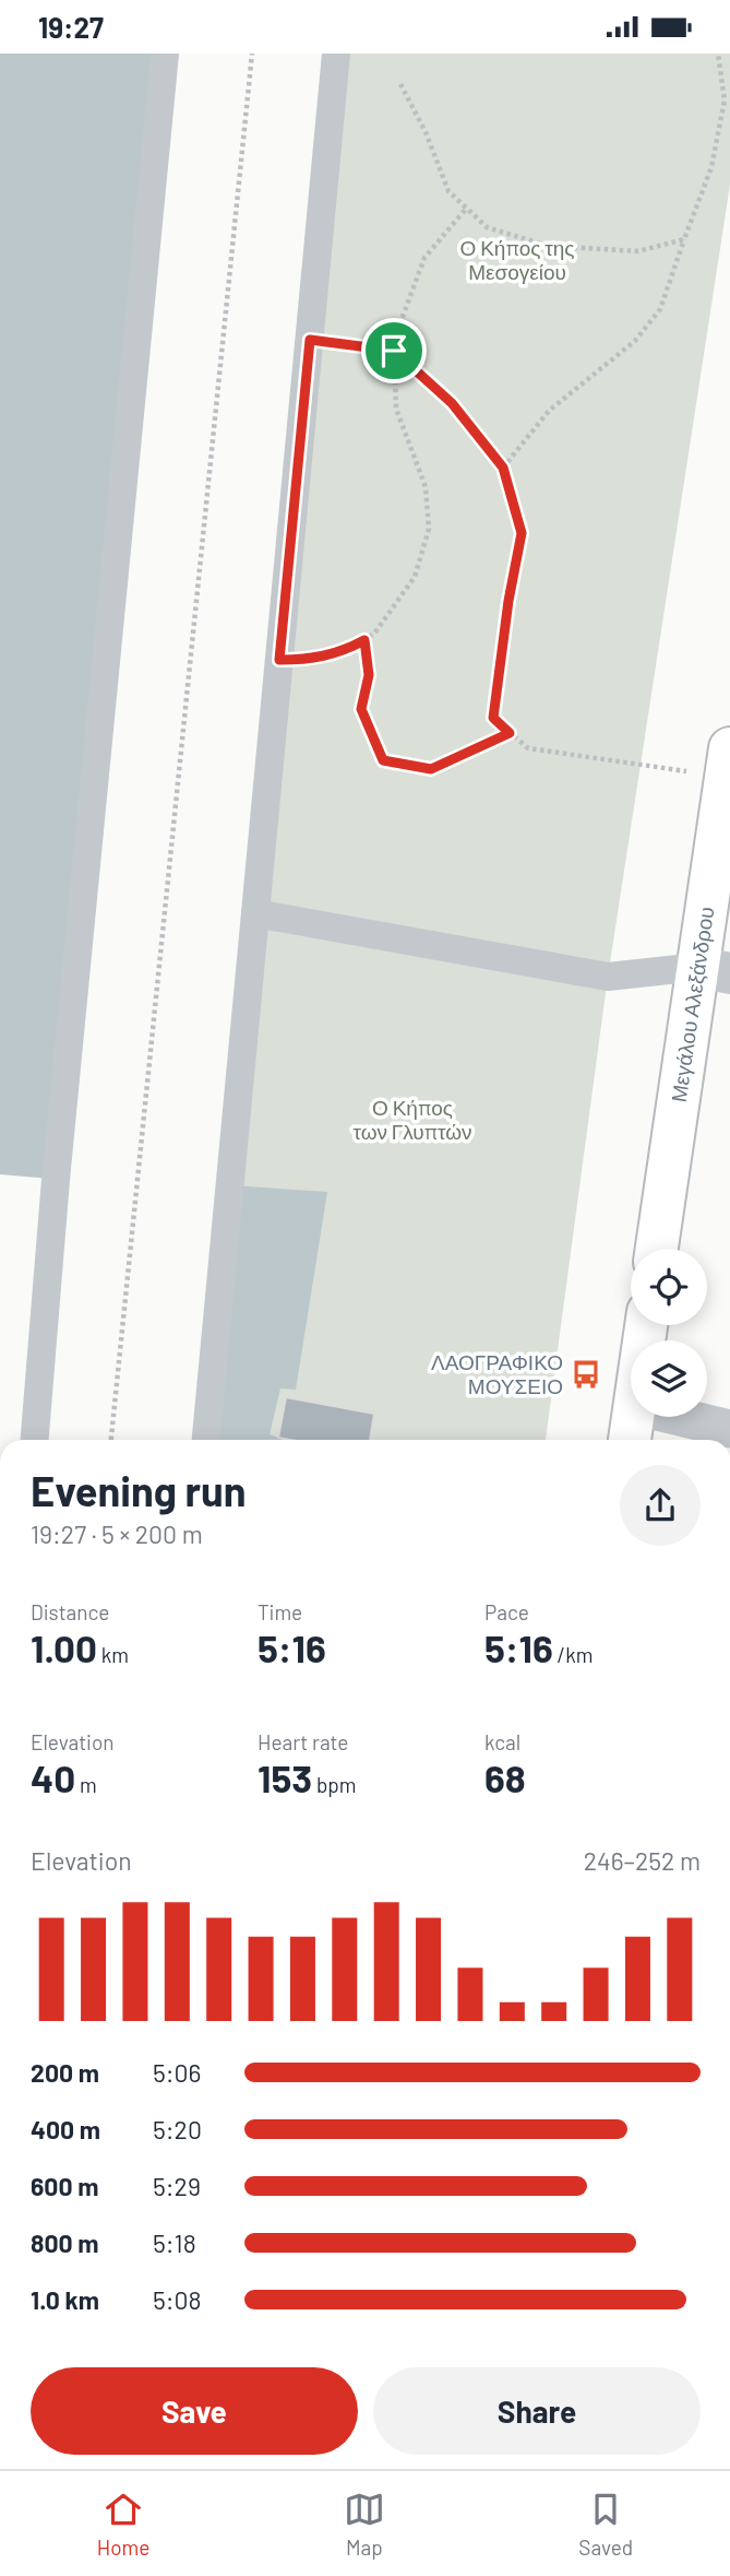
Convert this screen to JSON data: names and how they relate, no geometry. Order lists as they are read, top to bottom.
{
  "streets": {
    "main road": ["Μεγάλου Αλεξάνδρου"]
  },
  "parks": ["Ο Κήπος της Μεσογείου", "Ο Κήπος των Γλυπτών"],
  "places": {
    "bus stop": ["ΛΑΟΓΡΑΦΙΚΟ ΜΟΥΣΕΙΟ"]
  },
  "page": {
    "status": "19:27",
    "heading": ["Evening run", "19:27 · 5 × 200 m"],
    "stats": [
      ["Distance", "1.00 km"],
      ["Time", "5:16"],
      ["Pace", "5:16 /km"],
      ["Elevation", "40 m"],
      ["Heart rate", "153 bpm"],
      ["kcal", "68"]
    ],
    "chart": ["Elevation", "246–252 m"],
    "list": [
      {
        "name": "200 m",
        "note": "5:06"
      },
      {
        "name": "400 m",
        "note": "5:20"
      },
      {
        "name": "600 m",
        "note": "5:29"
      },
      {
        "name": "800 m",
        "note": "5:18"
      },
      {
        "name": "1.0 km",
        "note": "5:08"
      }
    ],
    "buttons": ["Save", "Share"],
    "tabs": ["Home", "Map", "Saved"]
  }
}
